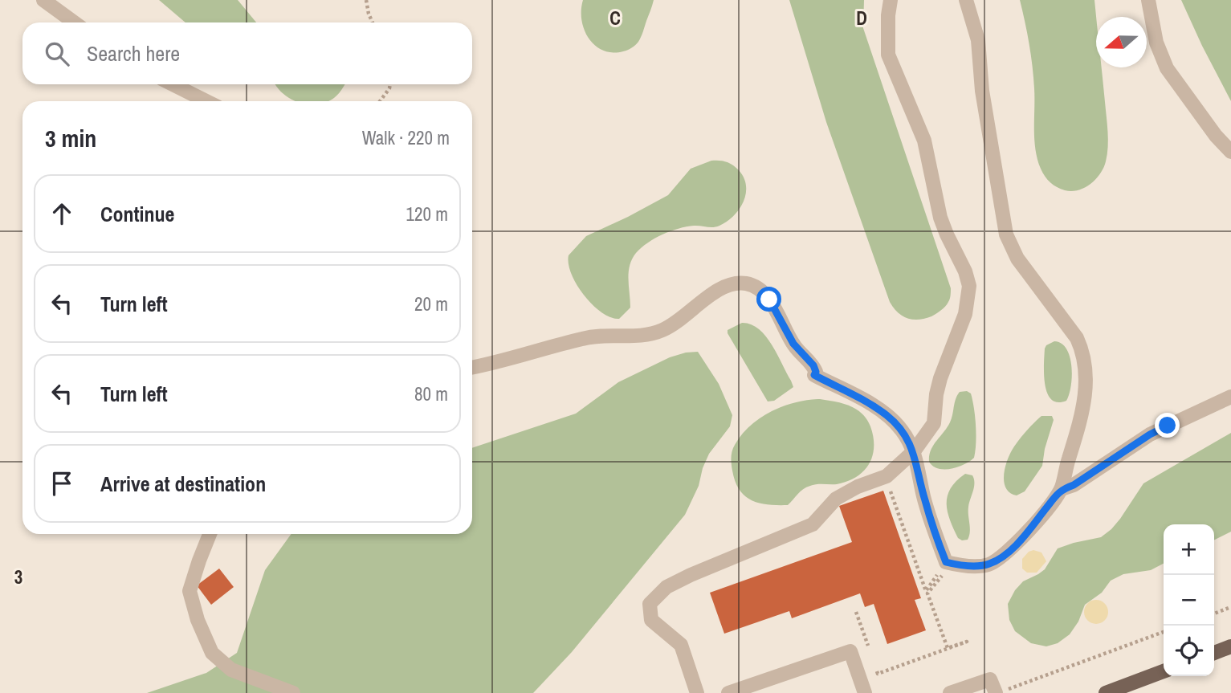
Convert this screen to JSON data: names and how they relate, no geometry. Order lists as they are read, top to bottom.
{
  "north": "left",
  "page": {
    "search": "Search here",
    "heading": ["3 min", "Walk · 220 m"],
    "list": [
      ["Continue", "120 m"],
      ["Turn left", "20 m"],
      ["Turn left", "80 m"],
      "Arrive at destination"
    ],
    "map_buttons": ["+", "−"]
  },
  "grid": {
    "columns": ["C", "D"],
    "rows": ["3"]
  }
}
